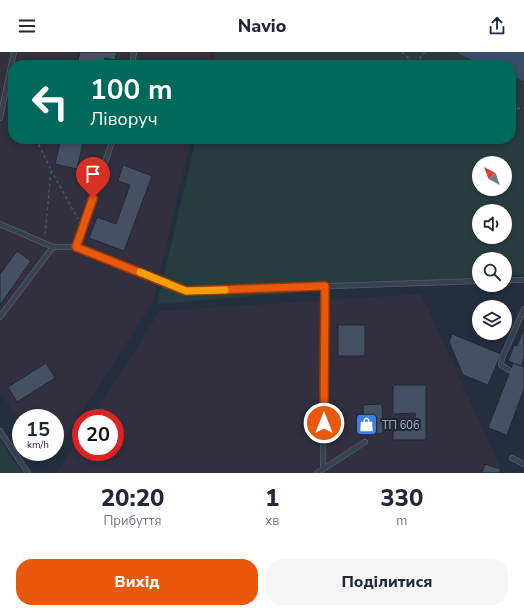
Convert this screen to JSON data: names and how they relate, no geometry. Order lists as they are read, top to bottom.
{
  "places": {
    "shop": ["ТП 606"]
  },
  "north": "top left",
  "page": {
    "header": "Navio",
    "turn": ["100 m", "Ліворуч"],
    "speed": "15 km/h",
    "limit": "20",
    "eta": [
      "20:20",
      "Прибуття",
      "1",
      "хв",
      "330",
      "m"
    ],
    "buttons": ["Вихід", "Поділитися"]
  }
}
